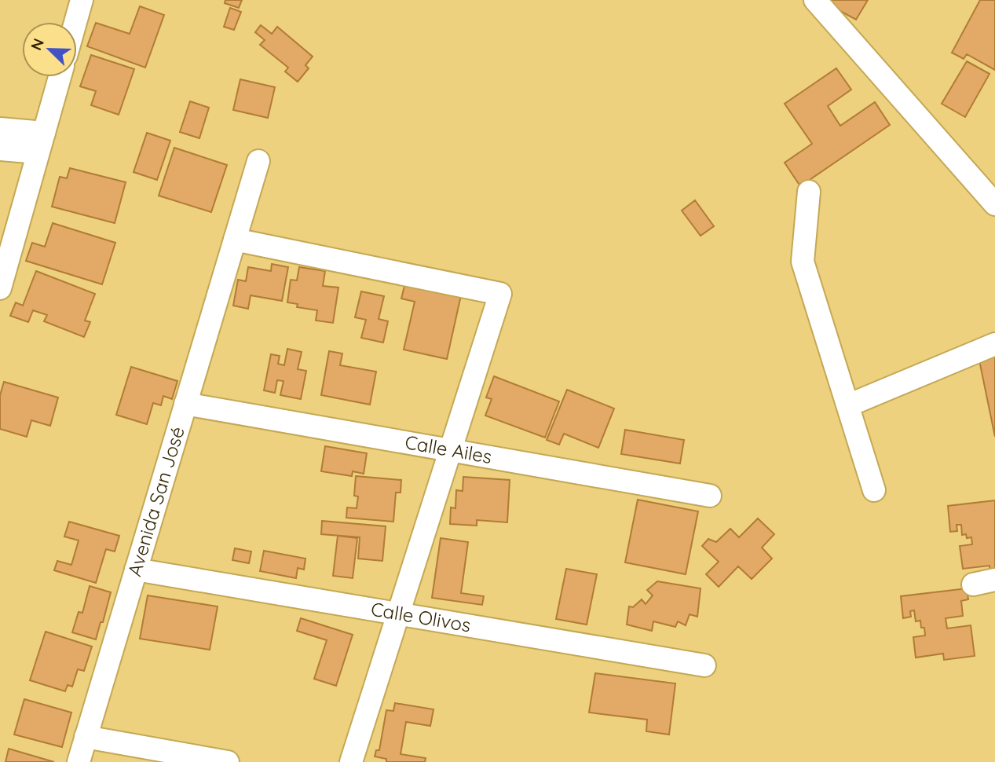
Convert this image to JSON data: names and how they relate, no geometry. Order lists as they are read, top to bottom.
{
  "streets": {
    "street": ["Calle Ailes", "Avenida San José", "Calle Olivos"]
  },
  "crossings": [
    ["Calle Ailes", "Avenida San José"],
    ["Avenida San José", "Calle Olivos"]
  ],
  "north": "top left"
}
